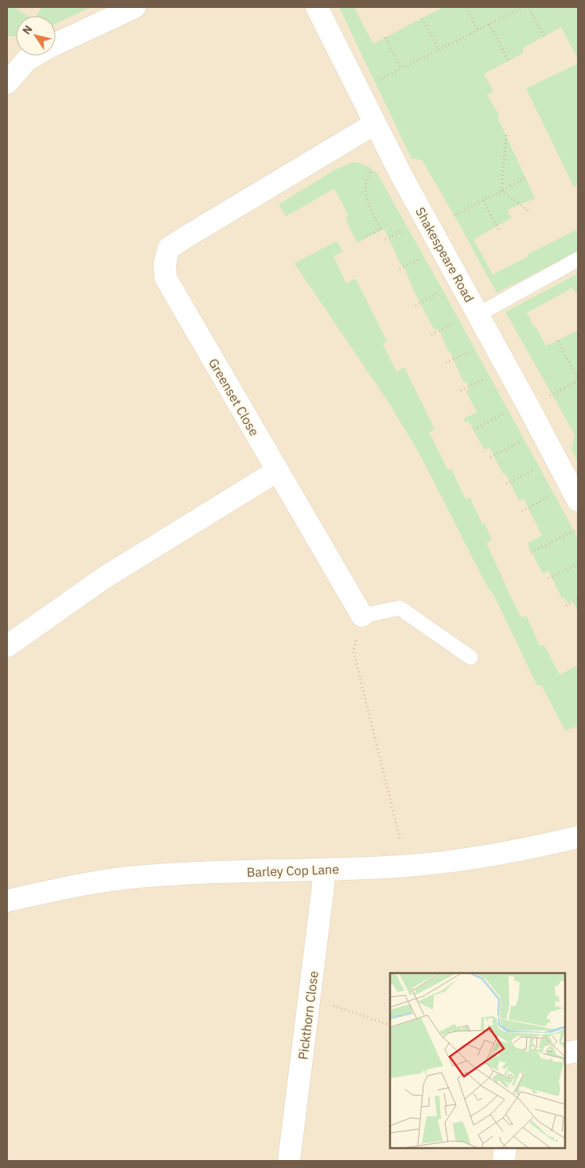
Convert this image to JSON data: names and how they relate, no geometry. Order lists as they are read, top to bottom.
{
  "streets": {
    "street": [
      "Shakespeare Road",
      "Greenset Close",
      "Barley Cop Lane",
      "Pickthorn Close"
    ]
  },
  "crossings": [
    ["Shakespeare Road", "Greenset Close"],
    ["Barley Cop Lane", "Pickthorn Close"]
  ],
  "north": "top left"
}
